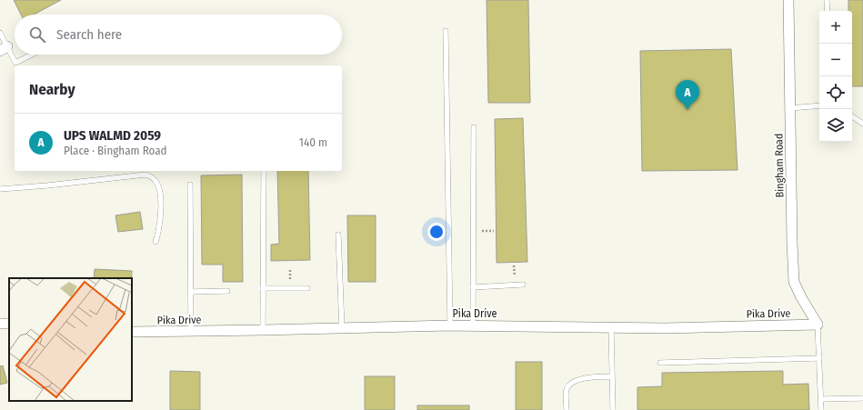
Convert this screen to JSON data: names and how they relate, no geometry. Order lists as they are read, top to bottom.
{
  "streets": {
    "street": ["Bingham Road", "Pika Drive"]
  },
  "crossings": [
    ["Bingham Road", "Pika Drive"]
  ],
  "page": {
    "map_buttons": ["+", "−"],
    "search": "Search here",
    "heading": "Nearby",
    "pins": "A",
    "list": [
      {
        "mark": "A",
        "name": "UPS WALMD 2059",
        "note": "Place · Bingham Road",
        "value": "140 m"
      }
    ]
  }
}
